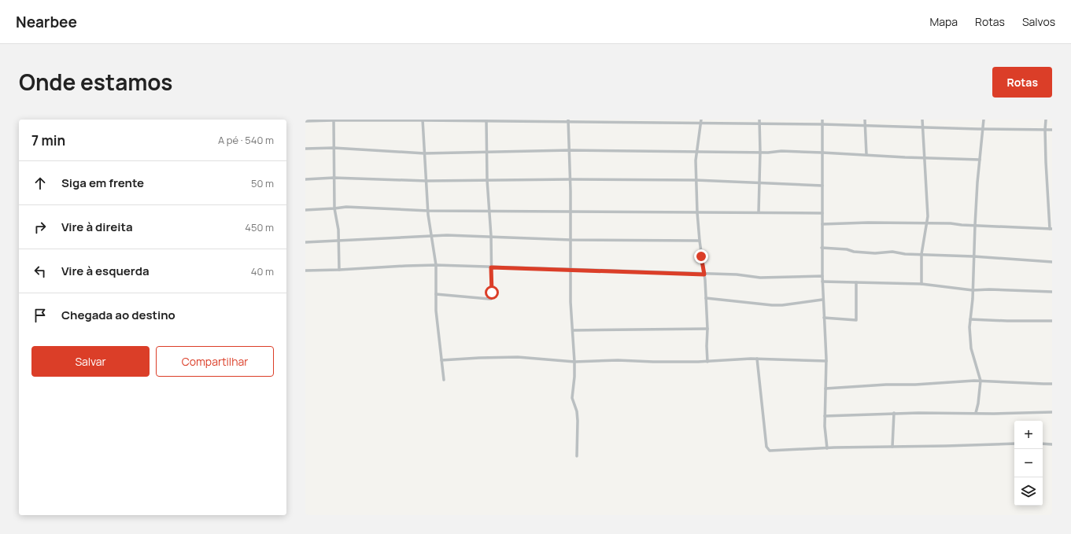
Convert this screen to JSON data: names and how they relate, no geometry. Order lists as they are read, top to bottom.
{
  "page": {
    "header": "Nearbee",
    "nav": ["Mapa", "Rotas", "Salvos"],
    "title": "Onde estamos",
    "buttons": [
      "Rotas",
      ["Salvar", "Compartilhar"]
    ],
    "heading": ["7 min", "A pé · 540 m"],
    "list": [
      ["Siga em frente", "50 m"],
      ["Vire à direita", "450 m"],
      ["Vire à esquerda", "40 m"],
      "Chegada ao destino"
    ],
    "map_buttons": ["+", "−"]
  }
}
